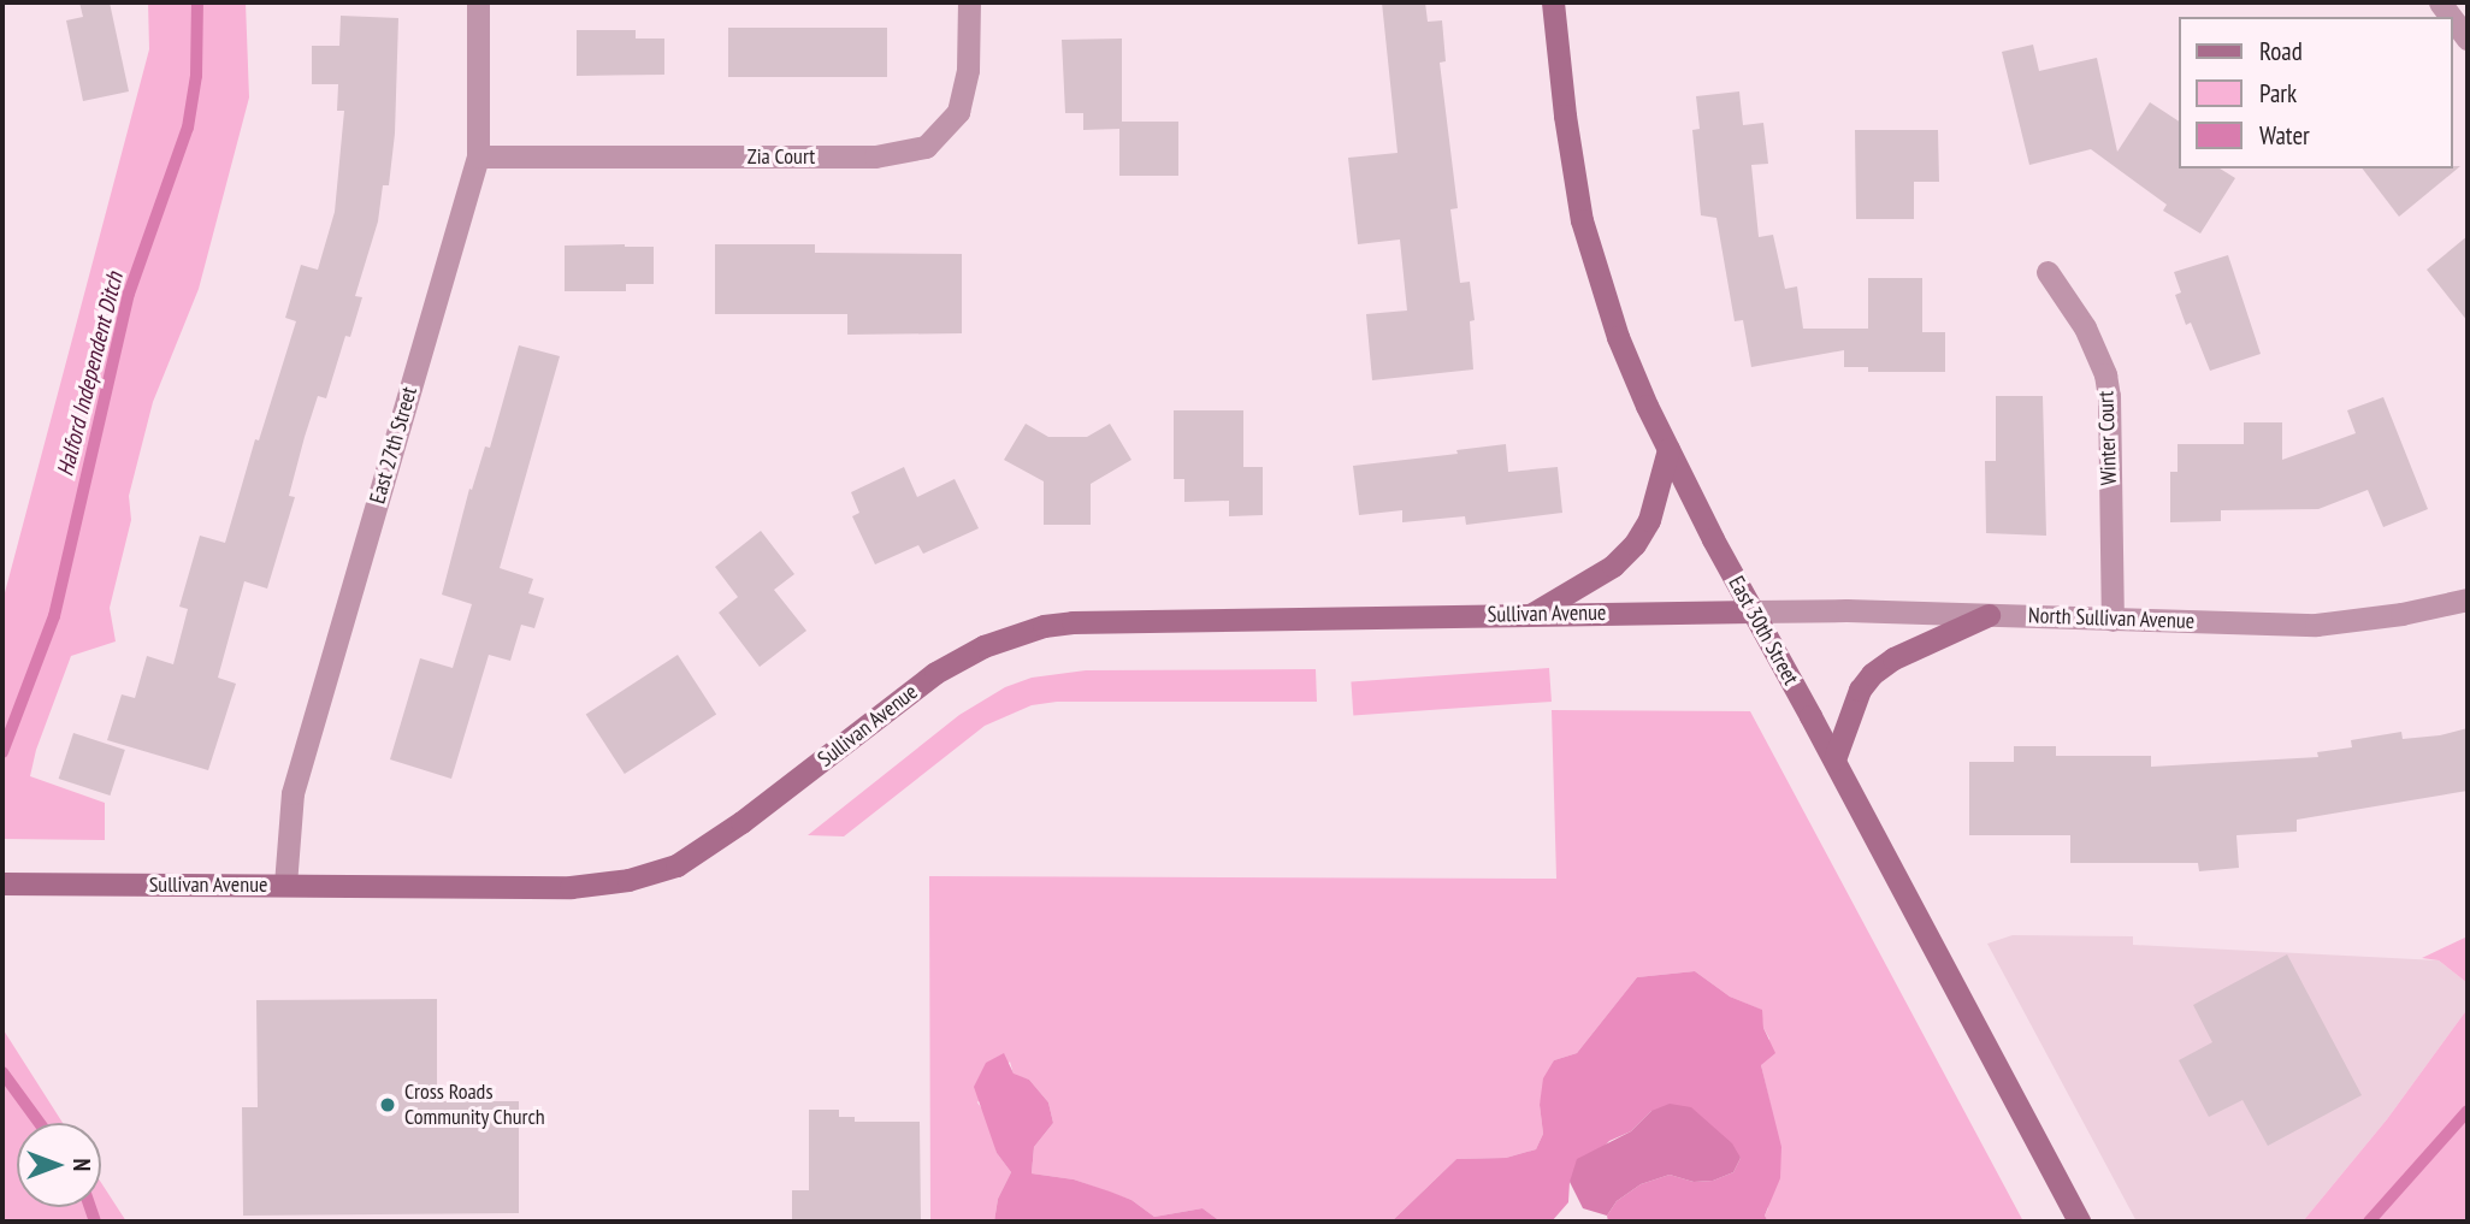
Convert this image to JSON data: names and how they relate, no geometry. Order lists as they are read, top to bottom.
{
  "streets": {
    "main road": ["Sullivan Avenue", "East 30th Street"],
    "street": [
      "Zia Court",
      "Winter Court",
      "East 27th Street",
      "North Sullivan Avenue"
    ]
  },
  "crossings": [
    ["Zia Court", "East 27th Street"],
    ["Winter Court", "North Sullivan Avenue"],
    ["East 27th Street", "Sullivan Avenue"],
    ["Sullivan Avenue", "North Sullivan Avenue"],
    ["Sullivan Avenue", "East 30th Street"],
    ["North Sullivan Avenue", "East 30th Street"]
  ],
  "water": ["Halford Independent Ditch"],
  "places": ["Cross Roads Community Church"],
  "legend": ["Road", "Park", "Water"],
  "north": "right"
}
